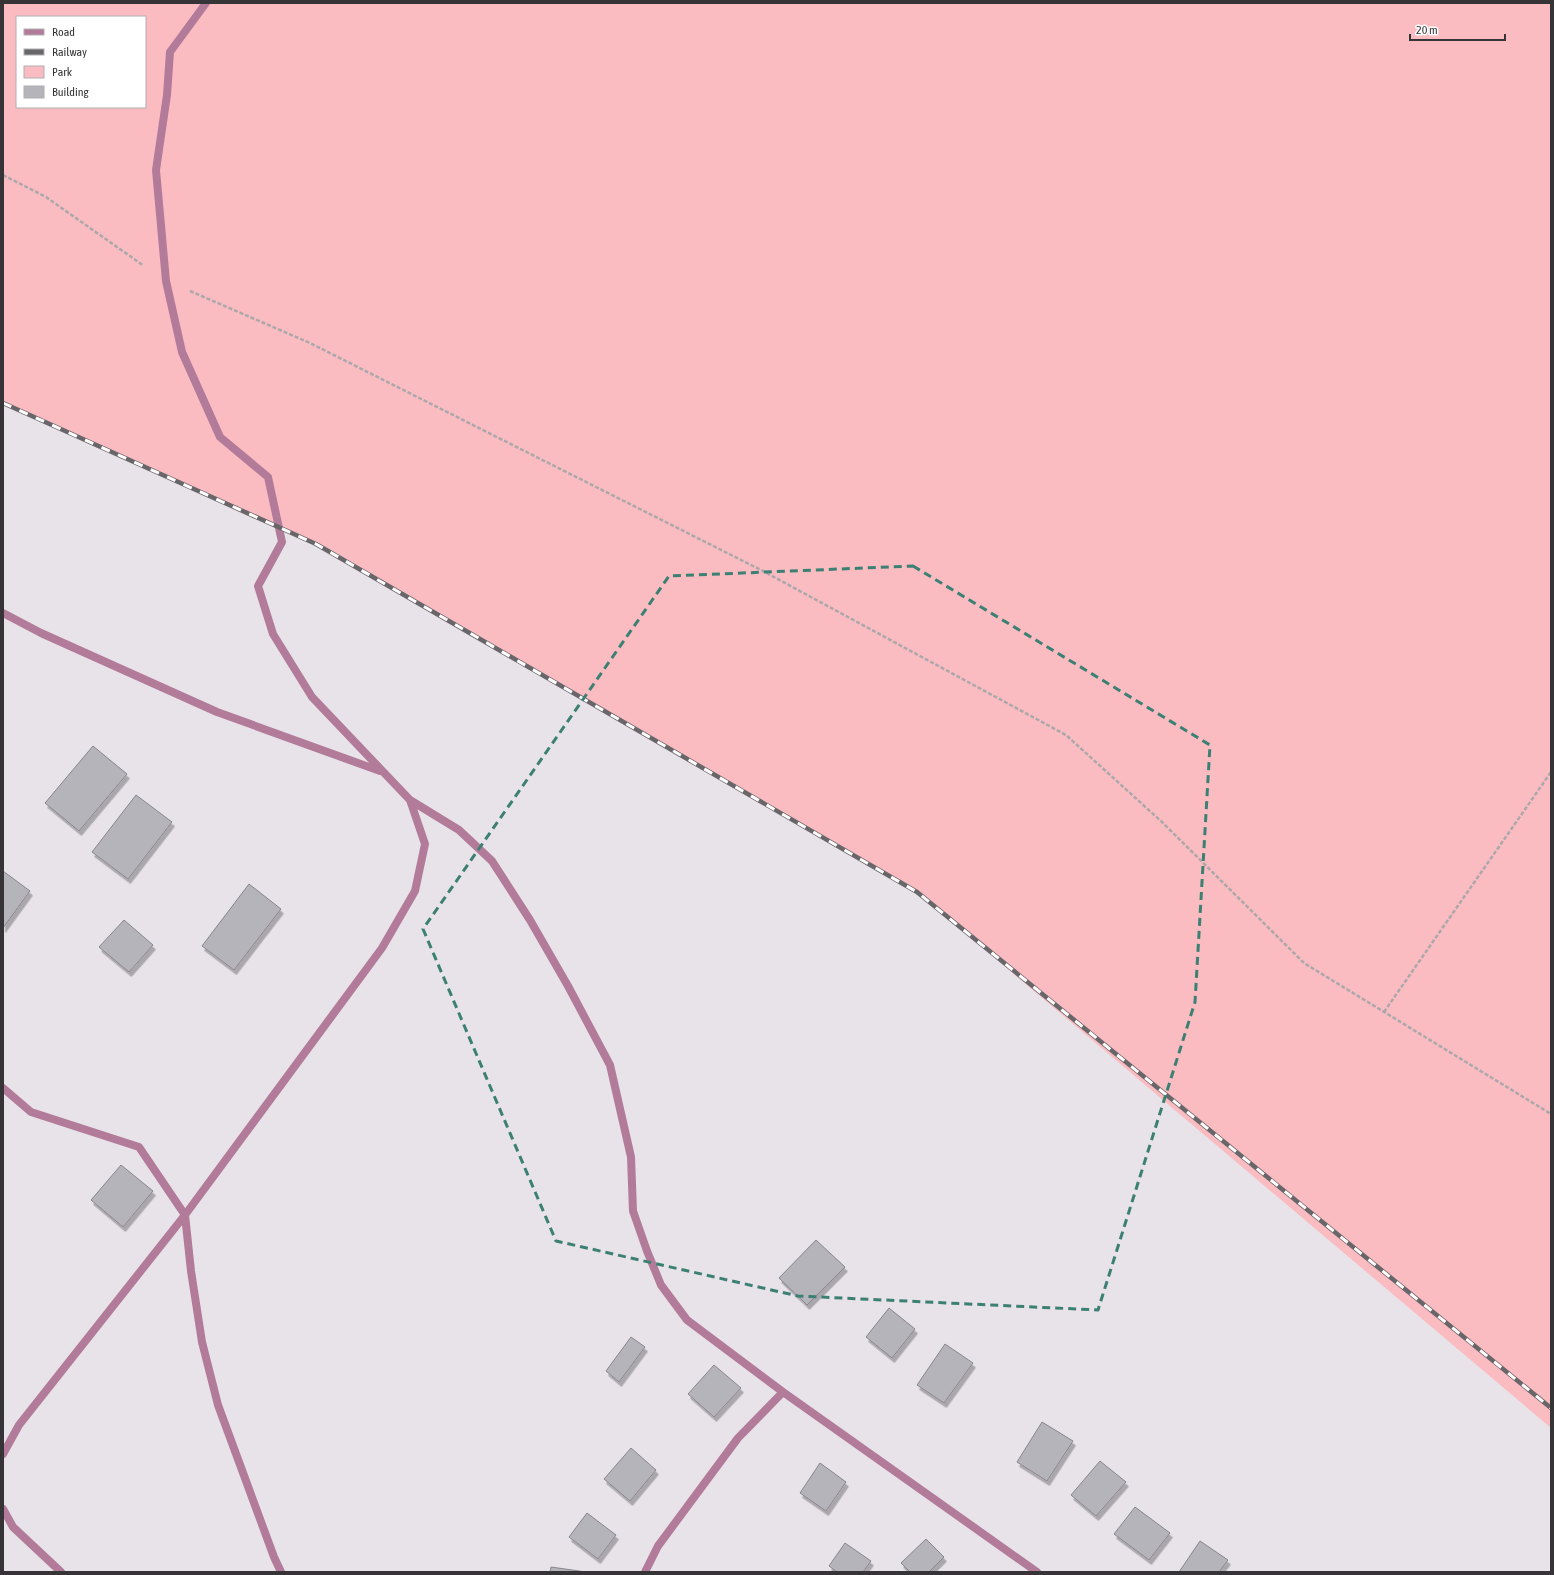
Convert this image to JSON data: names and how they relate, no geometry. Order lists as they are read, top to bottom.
{
  "legend": [
    "Road",
    "Railway",
    "Park",
    "Building"
  ],
  "scale_bar": "20 m"
}
